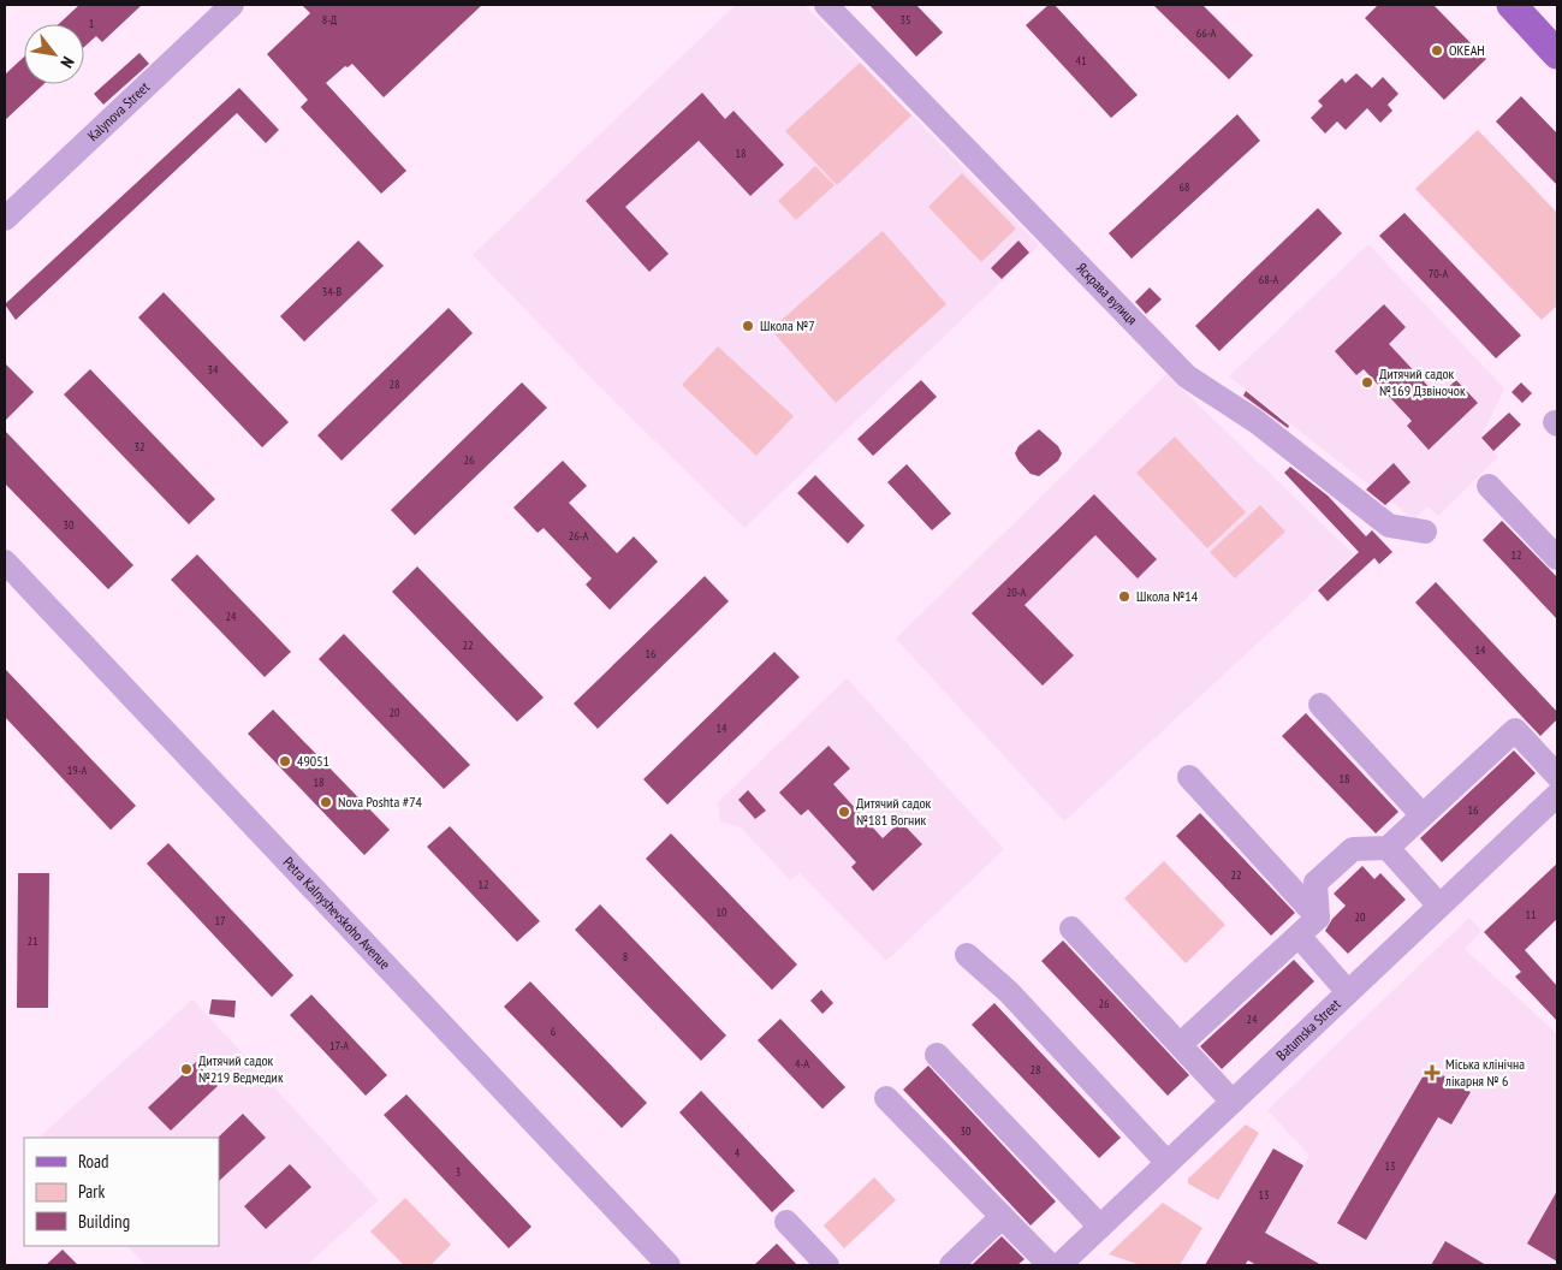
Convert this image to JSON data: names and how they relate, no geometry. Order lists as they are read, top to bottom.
{
  "streets": {
    "street": [
      "Kalynova Street",
      "Яскрава вулиця",
      "Petra Kalnyshevskoho Avenue",
      "Batumska Street"
    ]
  },
  "places": {
    "other": [
      "ОКЕАН",
      "Школа №7",
      "Дитячий садок №169 Дзвіночок",
      "Школа №14",
      "49051",
      "Nova Poshta #74",
      "Дитячий садок №181 Вогник",
      "Дитячий садок №219 Ведмедик"
    ],
    "health": ["Міська клінічна лікарня № 6"]
  },
  "house_numbers": [
    "8-Д",
    "35",
    "1",
    "66-А",
    "41",
    "18",
    "68",
    "70-А",
    "68-А",
    "34-В",
    "34",
    "28",
    "32",
    "26",
    "30",
    "26-А",
    "12",
    "20-А",
    "24",
    "22",
    "14",
    "16",
    "20",
    "14",
    "19-A",
    "18",
    "18",
    "16",
    "22",
    "12",
    "10",
    "11",
    "20",
    "17",
    "21",
    "8",
    "26",
    "24",
    "6",
    "17-А",
    "4-А",
    "28",
    "30",
    "4",
    "13",
    "3",
    "13"
  ],
  "legend": ["Road", "Park", "Building"],
  "north": "bottom right"
}
